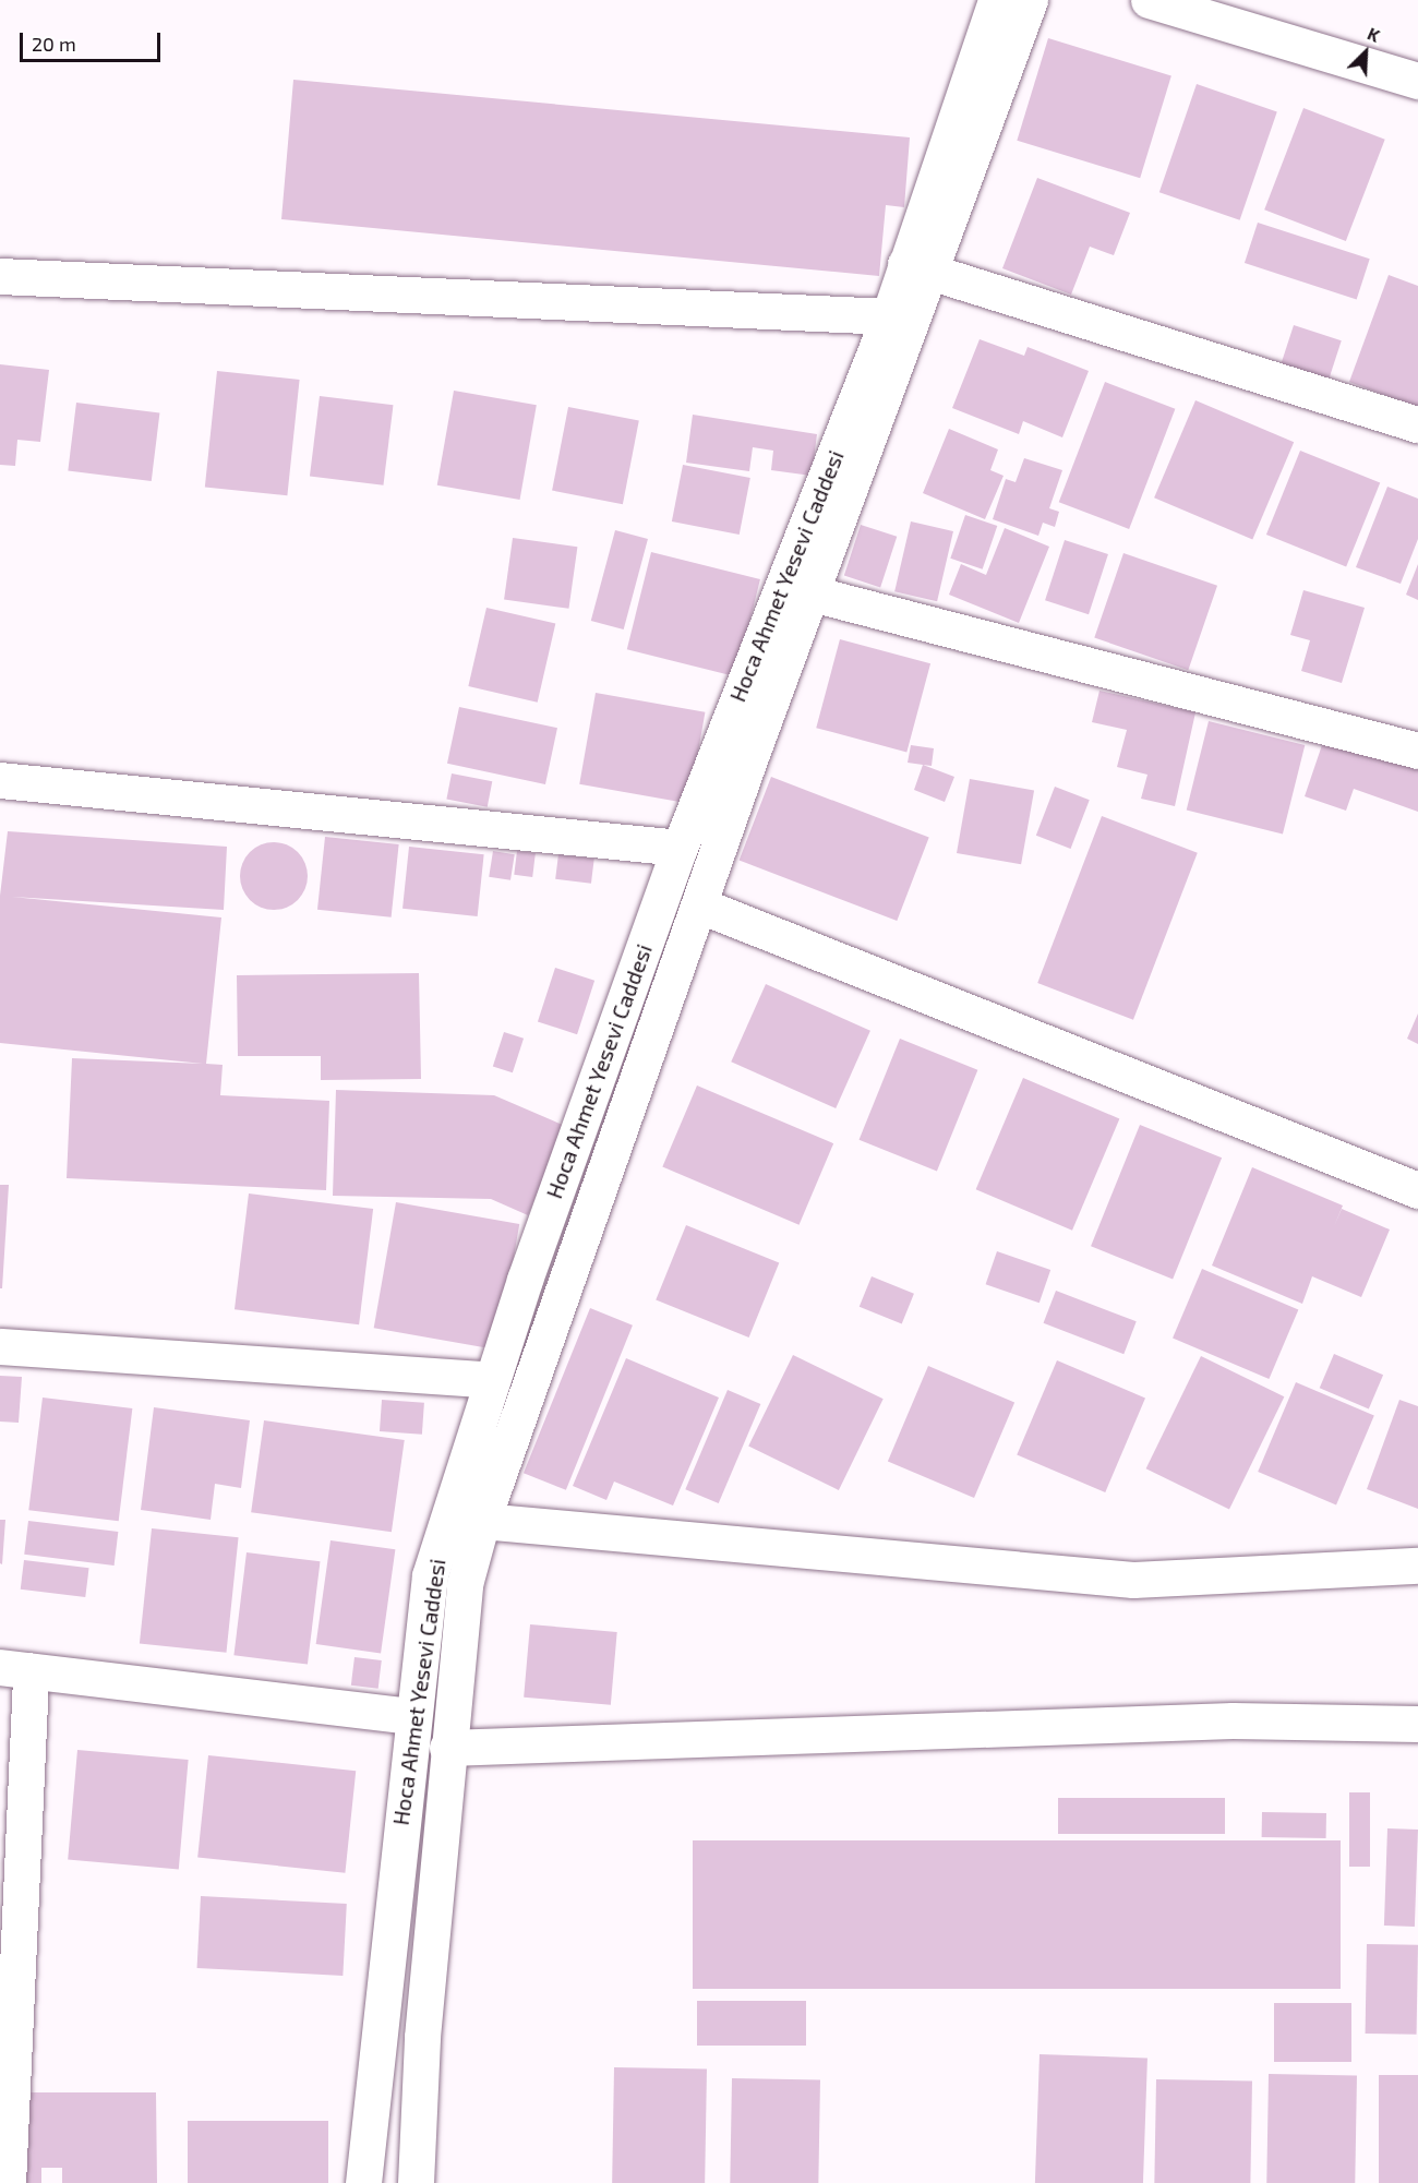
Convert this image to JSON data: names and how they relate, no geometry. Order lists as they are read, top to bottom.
{
  "streets": {
    "street": ["Hoca Ahmet Yesevi Caddesi"]
  },
  "scale_bar": "20 m",
  "north": "top right"
}
